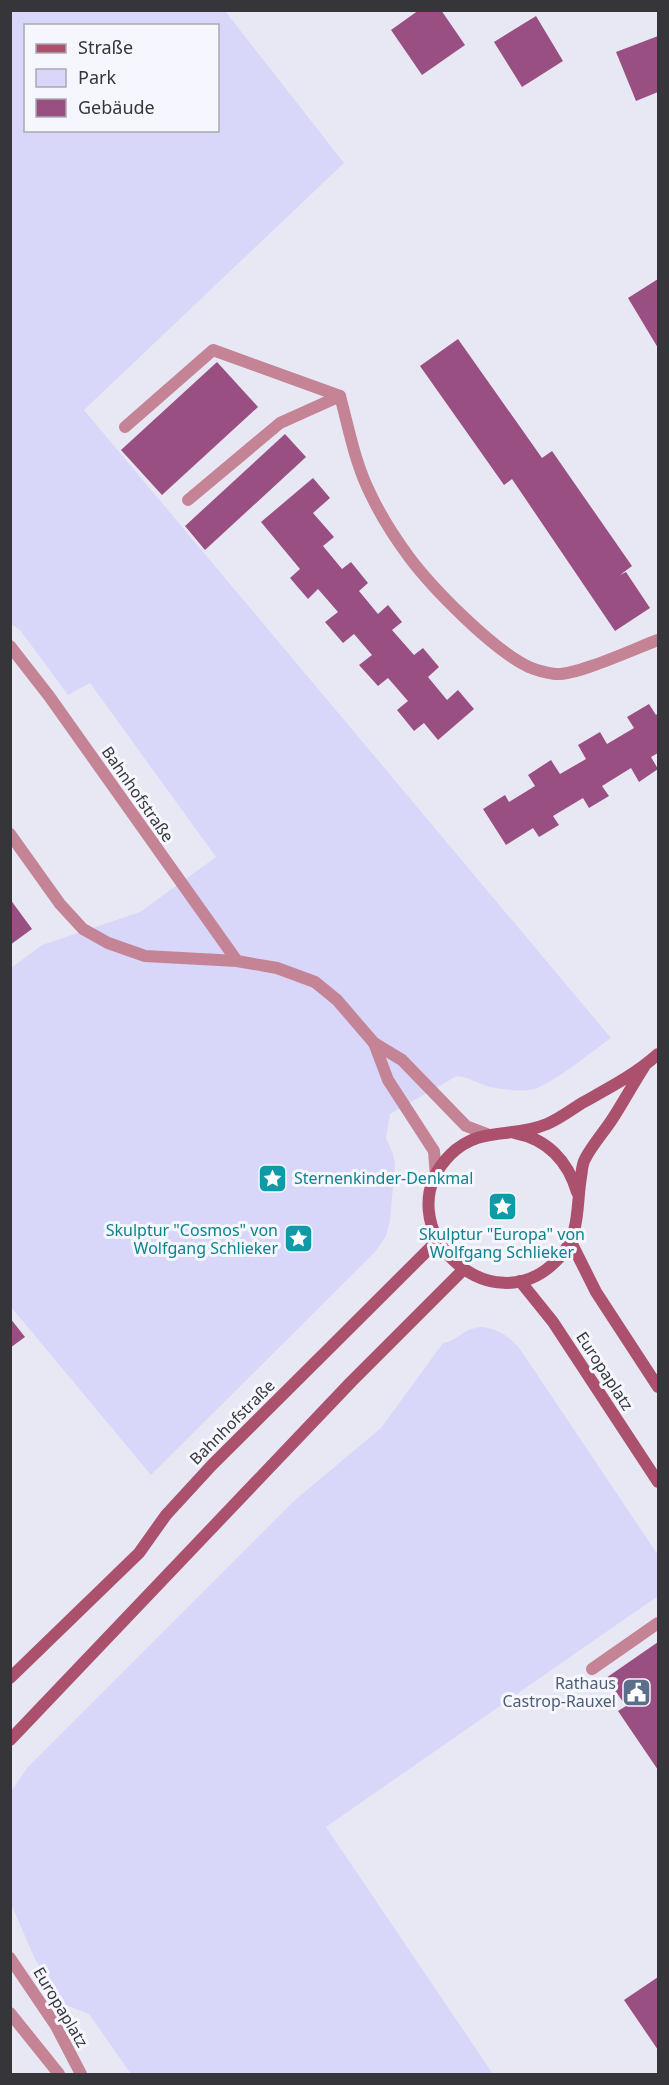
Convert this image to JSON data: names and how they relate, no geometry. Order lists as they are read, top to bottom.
{
  "streets": {
    "main road": ["Bahnhofstraße", "Europaplatz"]
  },
  "crossings": [
    ["Bahnhofstraße", "Europaplatz"]
  ],
  "places": {
    "place": ["Sternenkinder-Denkmal", "Skulptur \"Europa\" von Wolfgang Schlieker", "Skulptur \"Cosmos\" von Wolfgang Schlieker"],
    "public building": ["Rathaus Castrop-Rauxel"]
  },
  "legend": ["Straße", "Park", "Gebäude"]
}
